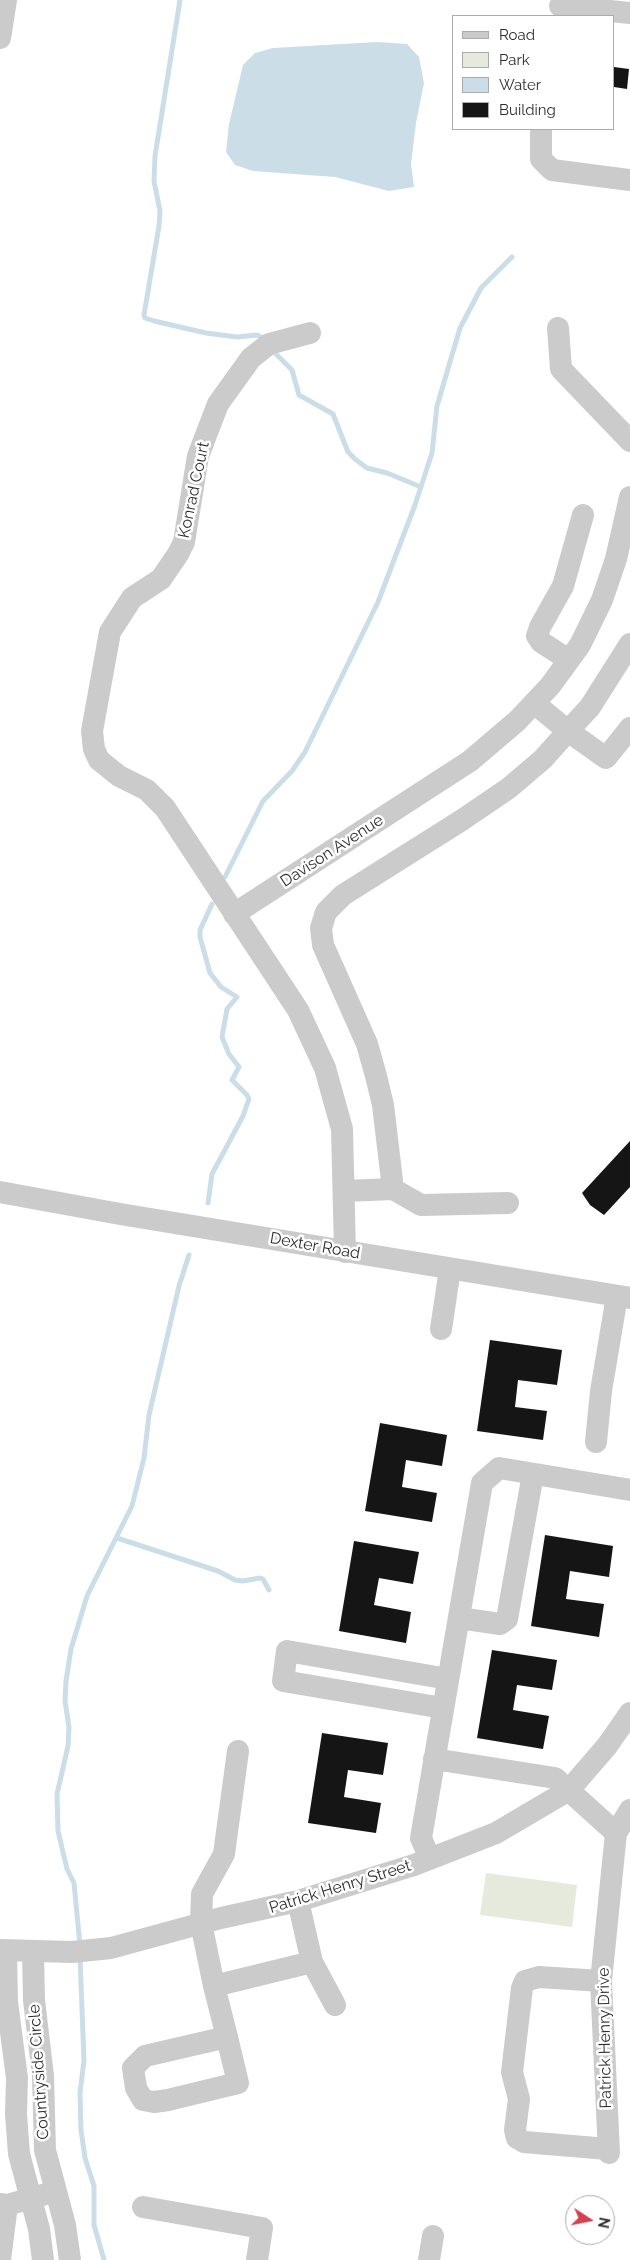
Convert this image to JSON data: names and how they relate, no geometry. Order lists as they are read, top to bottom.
{
  "streets": {
    "street": [
      "Konrad Court",
      "Davison Avenue",
      "Dexter Road",
      "Patrick Henry Street",
      "Patrick Henry Drive",
      "Countryside Circle"
    ]
  },
  "crossings": [
    ["Konrad Court", "Davison Avenue"],
    ["Patrick Henry Street", "Countryside Circle"]
  ],
  "legend": [
    "Road",
    "Park",
    "Water",
    "Building"
  ],
  "north": "right"
}
